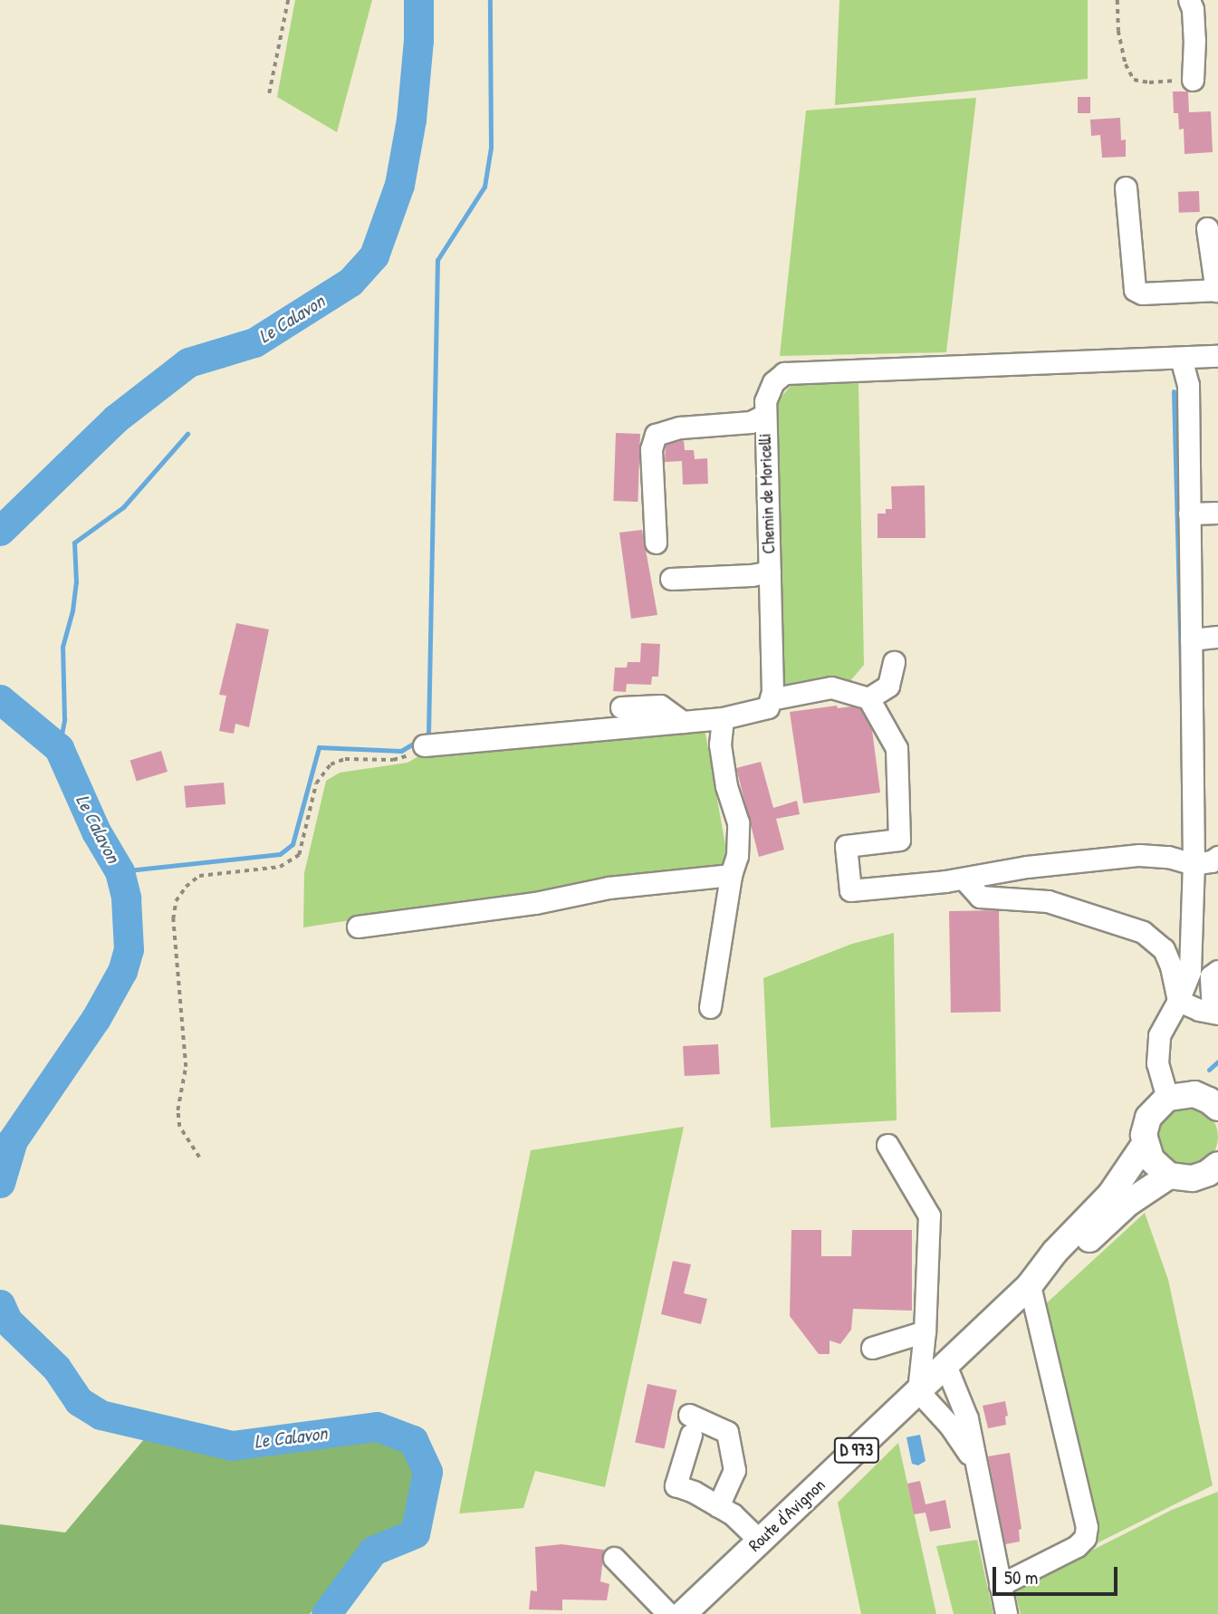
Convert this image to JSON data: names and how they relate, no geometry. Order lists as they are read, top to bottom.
{
  "streets": {
    "main road": ["D 973", "Route d'Avignon"],
    "street": ["Chemin de Moricelli"]
  },
  "water": ["Le Calavon"],
  "scale_bar": "50 m"
}
